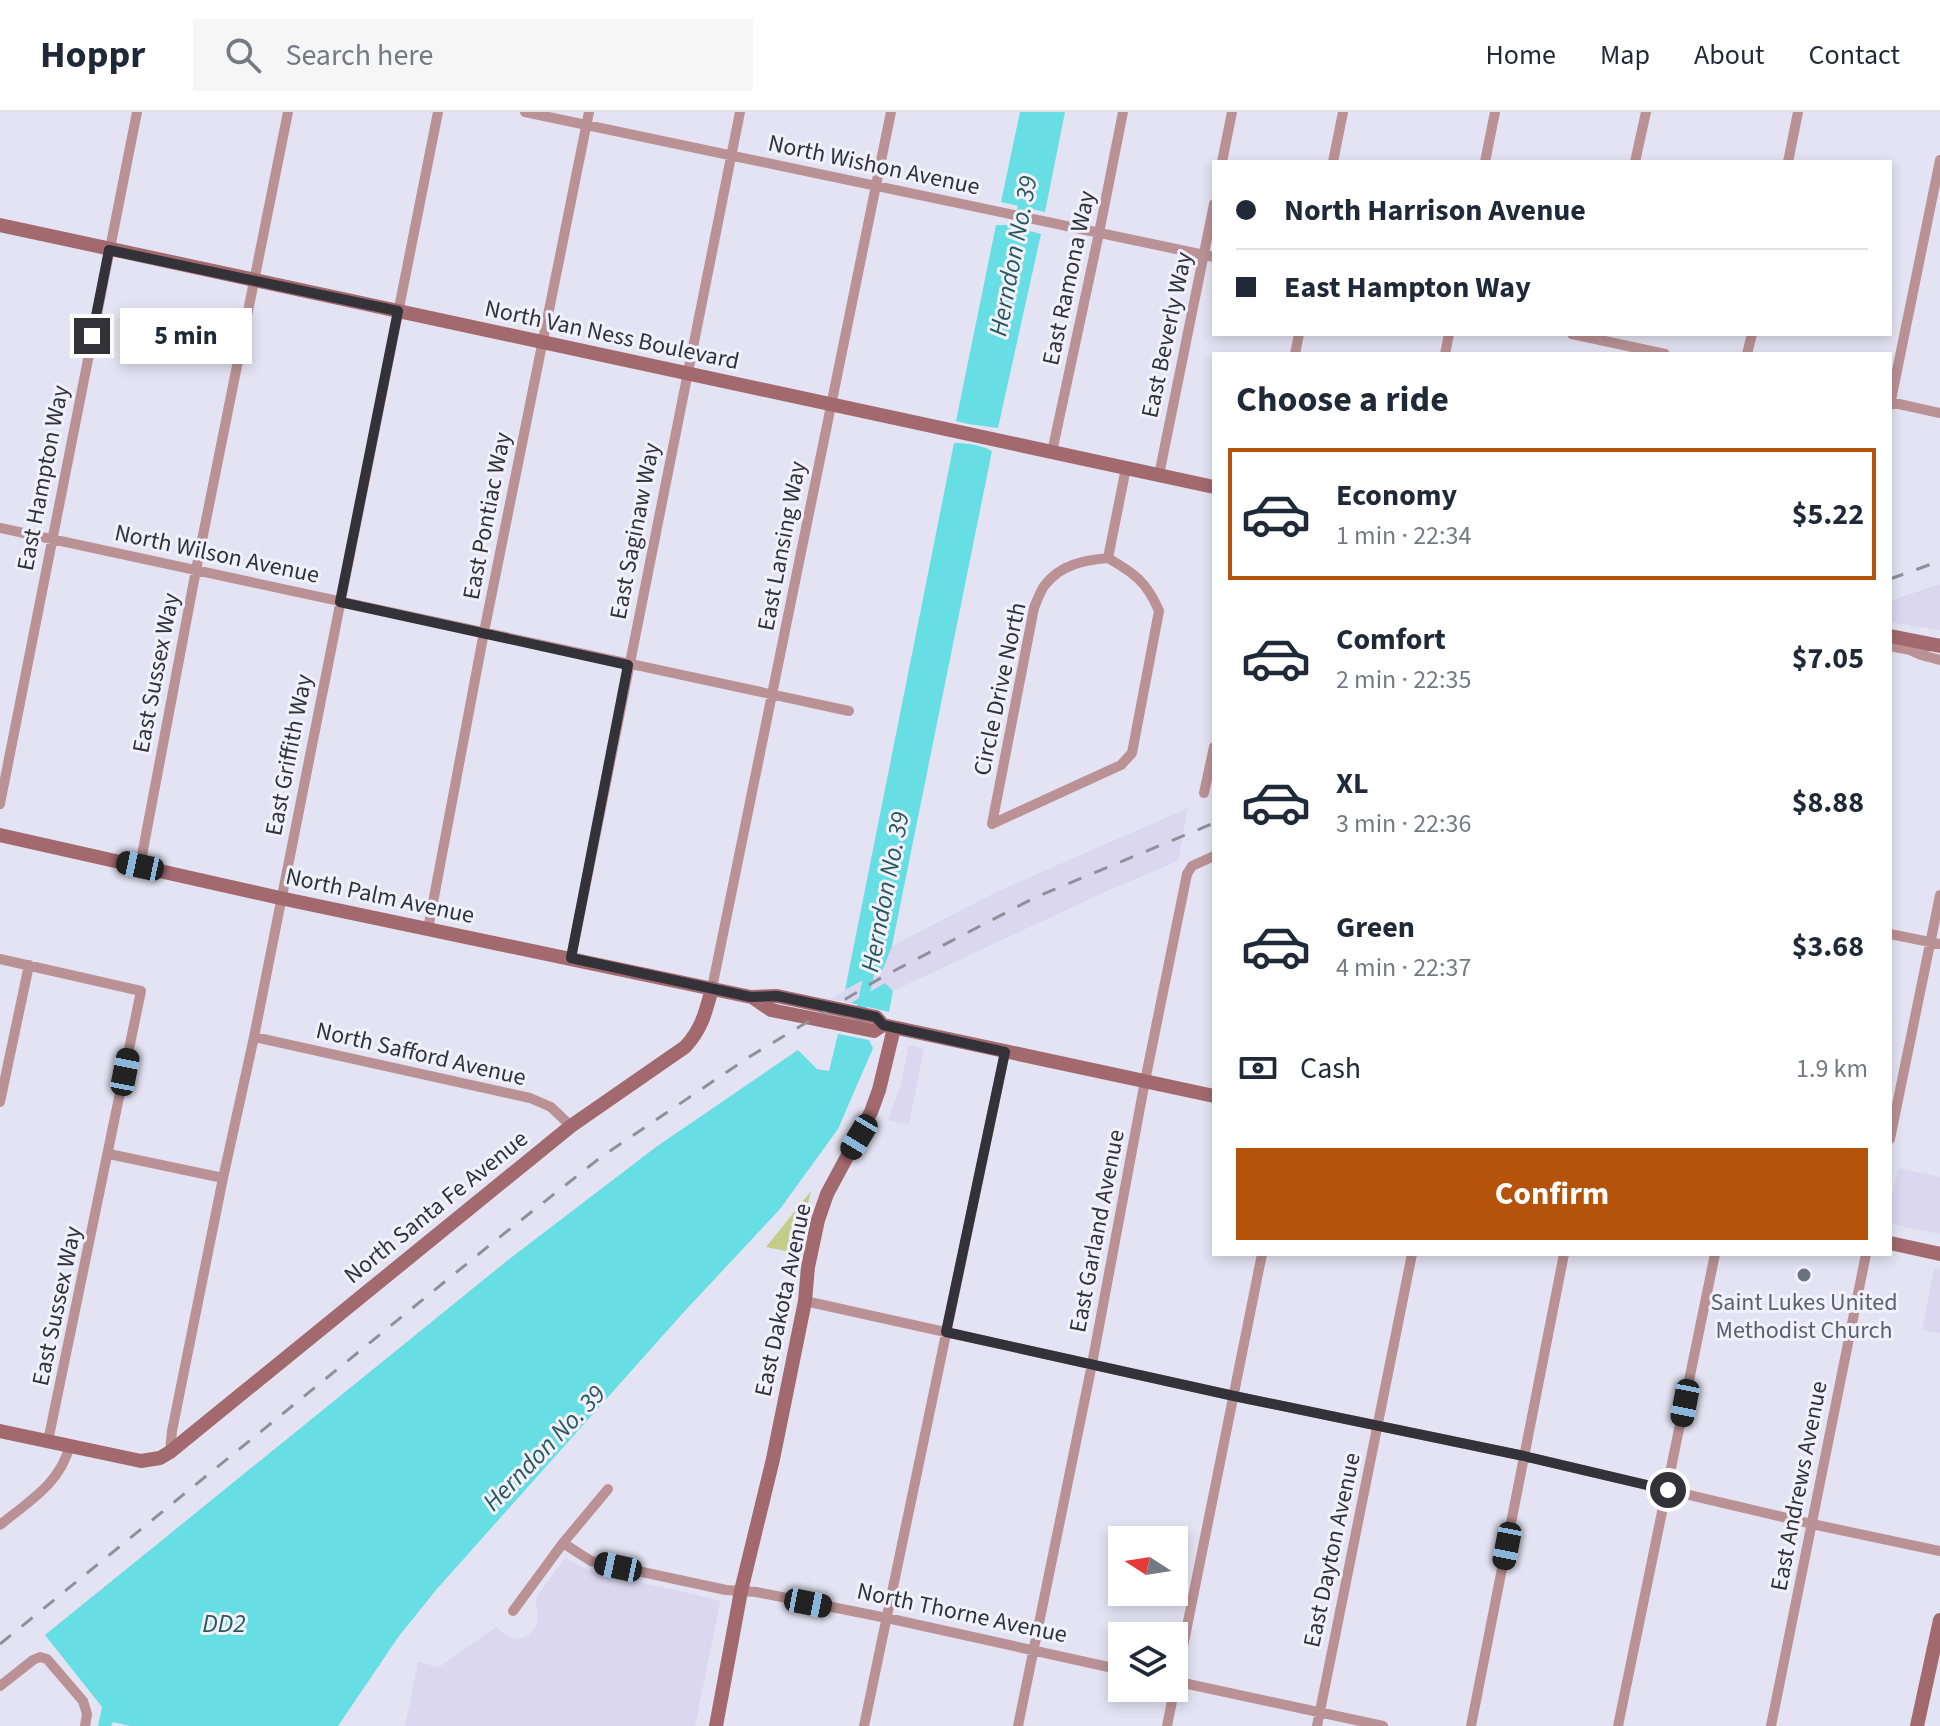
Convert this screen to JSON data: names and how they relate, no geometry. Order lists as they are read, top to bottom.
{
  "streets": {
    "street": [
      "North Wishon Avenue",
      "East Ramona Way",
      "North Van Ness Boulevard",
      "East Beverly Way",
      "East Hampton Way",
      "East Pontiac Way",
      "East Saginaw Way",
      "East Lansing Way",
      "North Wilson Avenue",
      "East Sussex Way",
      "Circle Drive North",
      "East Griffith Way",
      "North Palm Avenue",
      "North Safford Avenue",
      "North Santa Fe Avenue",
      "East Garland Avenue",
      "East Dakota Avenue",
      "East Andrews Avenue",
      "East Dayton Avenue",
      "North Thorne Avenue"
    ]
  },
  "crossings": [
    ["North Wishon Avenue", "East Ramona Way"],
    ["North Wishon Avenue", "East Beverly Way"],
    ["North Wishon Avenue", "East Pontiac Way"],
    ["North Wishon Avenue", "East Saginaw Way"],
    ["North Wishon Avenue", "East Lansing Way"],
    ["East Ramona Way", "North Van Ness Boulevard"],
    ["North Van Ness Boulevard", "East Beverly Way"],
    ["North Van Ness Boulevard", "East Hampton Way"],
    ["North Van Ness Boulevard", "East Pontiac Way"],
    ["North Van Ness Boulevard", "East Saginaw Way"],
    ["North Van Ness Boulevard", "East Lansing Way"],
    ["North Van Ness Boulevard", "East Sussex Way"],
    ["North Van Ness Boulevard", "East Griffith Way"],
    ["East Hampton Way", "North Wilson Avenue"],
    ["East Pontiac Way", "North Wilson Avenue"],
    ["East Pontiac Way", "North Palm Avenue"],
    ["East Saginaw Way", "North Wilson Avenue"],
    ["East Saginaw Way", "North Palm Avenue"],
    ["East Lansing Way", "North Wilson Avenue"],
    ["East Lansing Way", "North Palm Avenue"],
    ["East Lansing Way", "North Santa Fe Avenue"],
    ["North Wilson Avenue", "East Sussex Way"],
    ["North Wilson Avenue", "East Griffith Way"],
    ["East Sussex Way", "North Palm Avenue"],
    ["East Griffith Way", "North Palm Avenue"],
    ["East Griffith Way", "North Safford Avenue"],
    ["East Griffith Way", "North Santa Fe Avenue"],
    ["North Palm Avenue", "North Santa Fe Avenue"],
    ["North Palm Avenue", "East Garland Avenue"],
    ["North Palm Avenue", "East Dakota Avenue"],
    ["North Safford Avenue", "North Santa Fe Avenue"],
    ["East Garland Avenue", "North Thorne Avenue"],
    ["East Dakota Avenue", "North Thorne Avenue"]
  ],
  "water": ["Herndon No. 39", "DD2"],
  "places": ["Saint Lukes United Methodist Church"],
  "north": "left",
  "page": {
    "header": "Hoppr",
    "search": "Search here",
    "nav": [
      "Home",
      "Map",
      "About",
      "Contact"
    ],
    "banner": ["North Harrison Avenue", "East Hampton Way"],
    "bubble": "5 min",
    "heading": "Choose a ride",
    "list": [
      {
        "name": "Economy",
        "note": "1 min · 22:34",
        "value": "$5.22"
      },
      {
        "name": "Comfort",
        "note": "2 min · 22:35",
        "value": "$7.05"
      },
      {
        "name": "XL",
        "note": "3 min · 22:36",
        "value": "$8.88"
      },
      {
        "name": "Green",
        "note": "4 min · 22:37",
        "value": "$3.68"
      }
    ],
    "pay": ["Cash", "1.9 km"],
    "buttons": "Confirm"
  }
}
